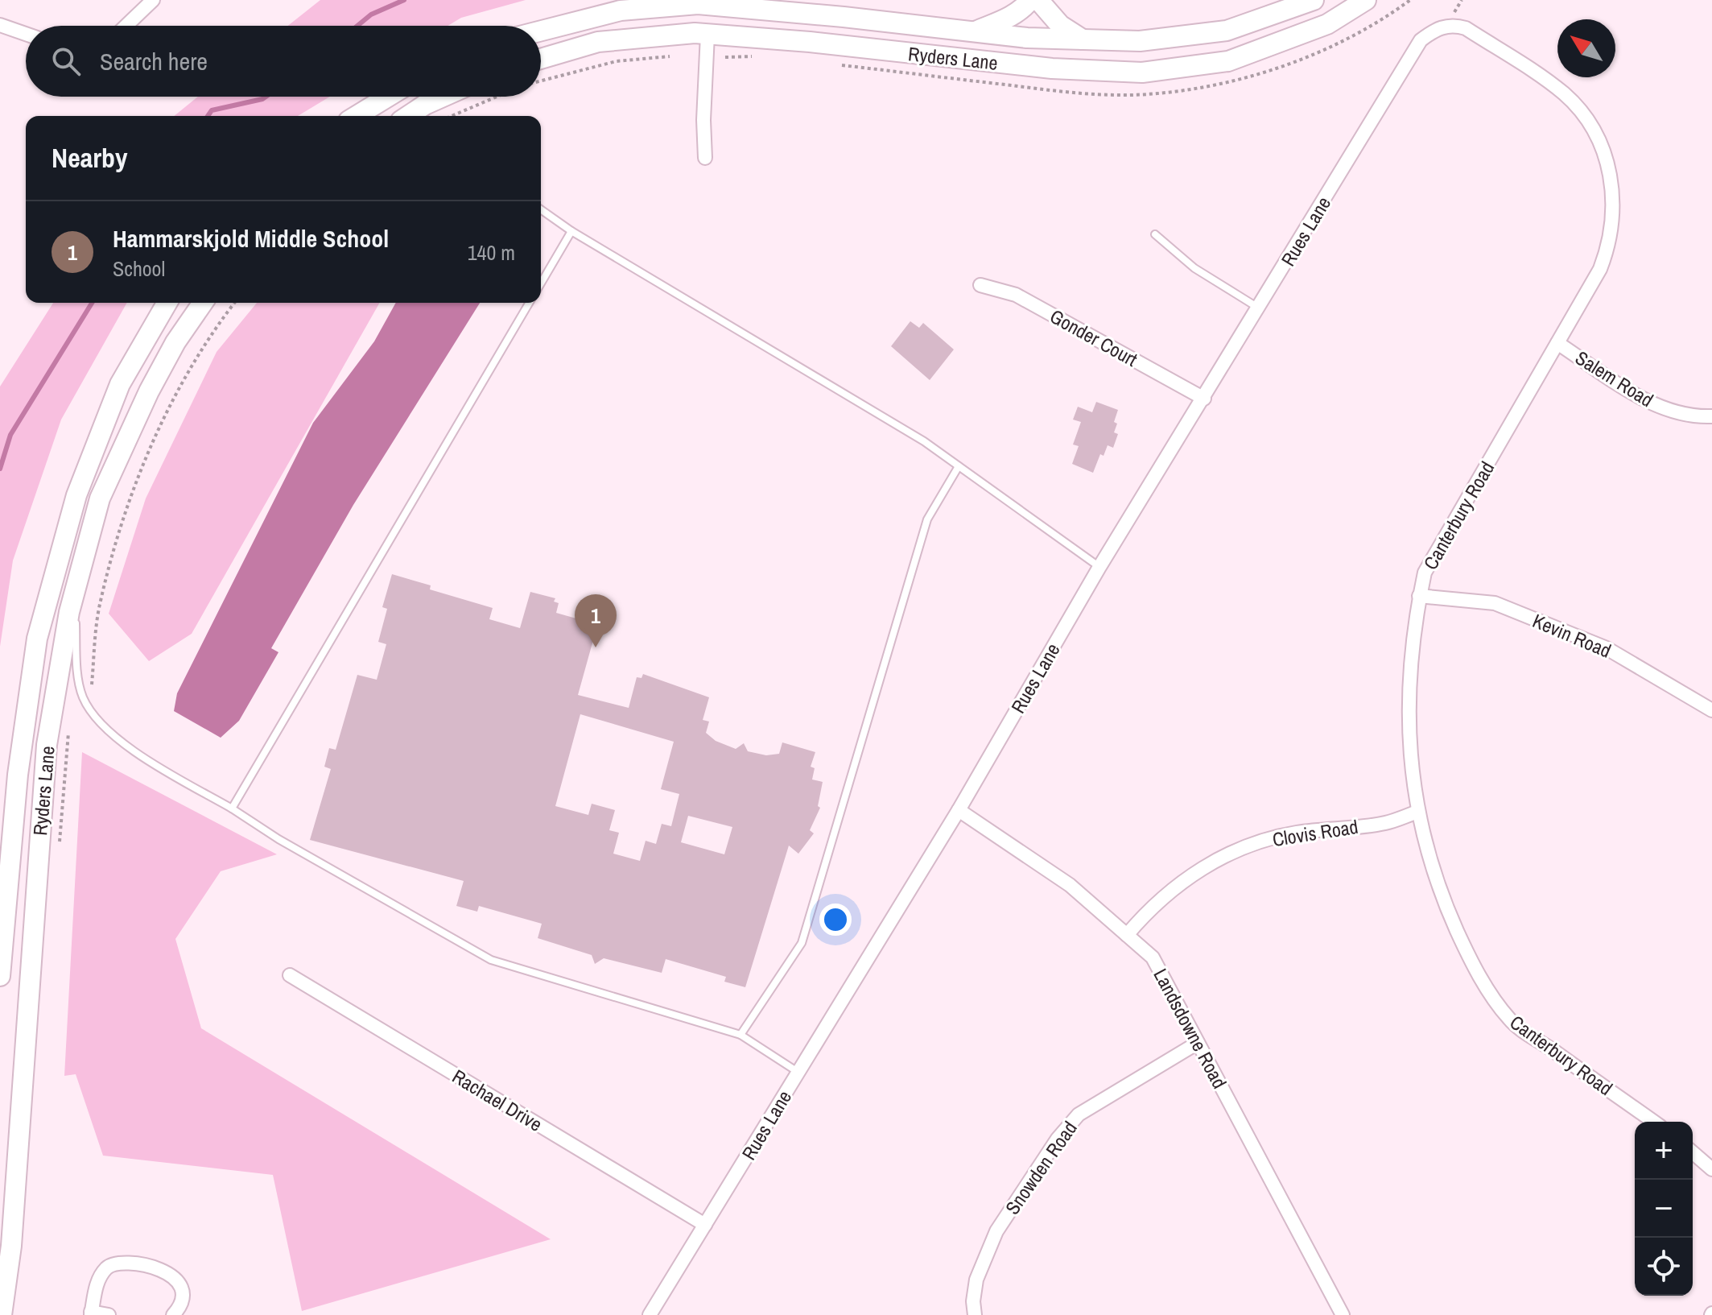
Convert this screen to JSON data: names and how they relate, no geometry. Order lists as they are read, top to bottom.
{
  "streets": {
    "main road": ["Ryders Lane"],
    "street": [
      "Rues Lane",
      "Gonder Court",
      "Salem Road",
      "Canterbury Road",
      "Kevin Road",
      "Clovis Road",
      "Landsdowne Road",
      "Rachael Drive",
      "Snowden Road"
    ]
  },
  "crossings": [
    ["Rues Lane", "Gonder Court"],
    ["Rues Lane", "Canterbury Road"],
    ["Rues Lane", "Landsdowne Road"],
    ["Rues Lane", "Rachael Drive"],
    ["Salem Road", "Canterbury Road"],
    ["Canterbury Road", "Kevin Road"],
    ["Canterbury Road", "Clovis Road"],
    ["Clovis Road", "Landsdowne Road"],
    ["Landsdowne Road", "Snowden Road"]
  ],
  "north": "top left",
  "page": {
    "search": "Search here",
    "heading": "Nearby",
    "list": [
      {
        "mark": "1",
        "name": "Hammarskjold Middle School",
        "note": "School",
        "value": "140 m"
      }
    ],
    "pins": "1",
    "map_buttons": ["+", "−"]
  }
}
